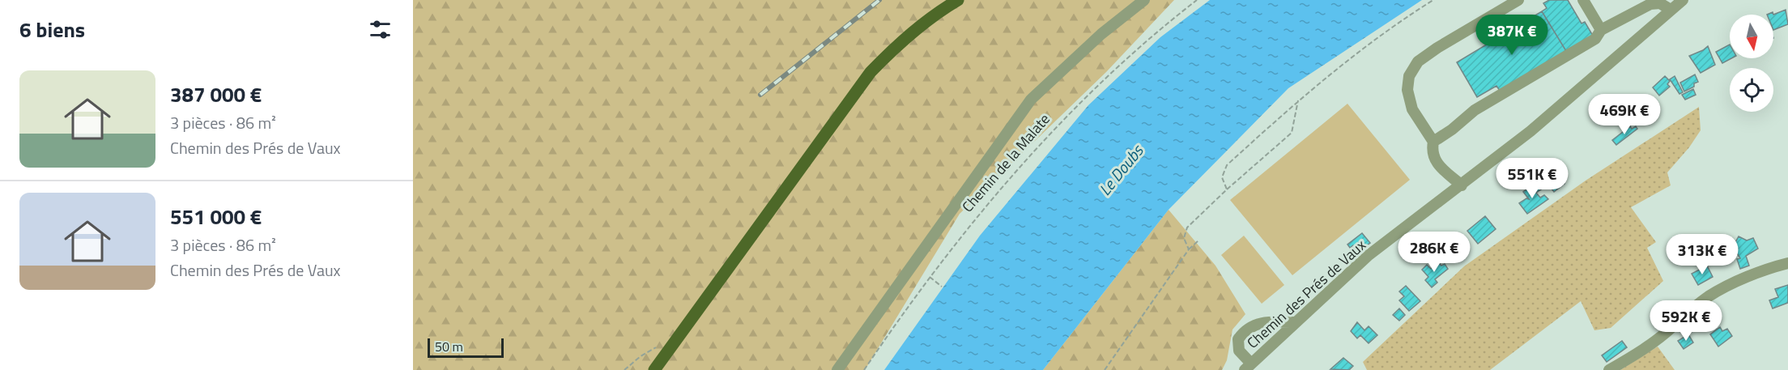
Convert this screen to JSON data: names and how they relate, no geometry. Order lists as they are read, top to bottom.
{
  "streets": {
    "street": ["Chemin de la Malate", "Chemin des Prés de Vaux"]
  },
  "water": ["Le Doubs"],
  "scale_bar": "50 m",
  "north": "bottom",
  "page": {
    "heading": "6 biens",
    "price": [
      "387K €",
      "469K €",
      "551K €",
      "286K €",
      "313K €",
      "592K €"
    ],
    "list": [
      {
        "name": "387 000 €",
        "note": "3 pièces · 86 m² · Chemin des Prés de Vaux"
      },
      {
        "name": "551 000 €",
        "note": "3 pièces · 86 m² · Chemin des Prés de Vaux"
      }
    ],
    "scale": "50 m"
  }
}
